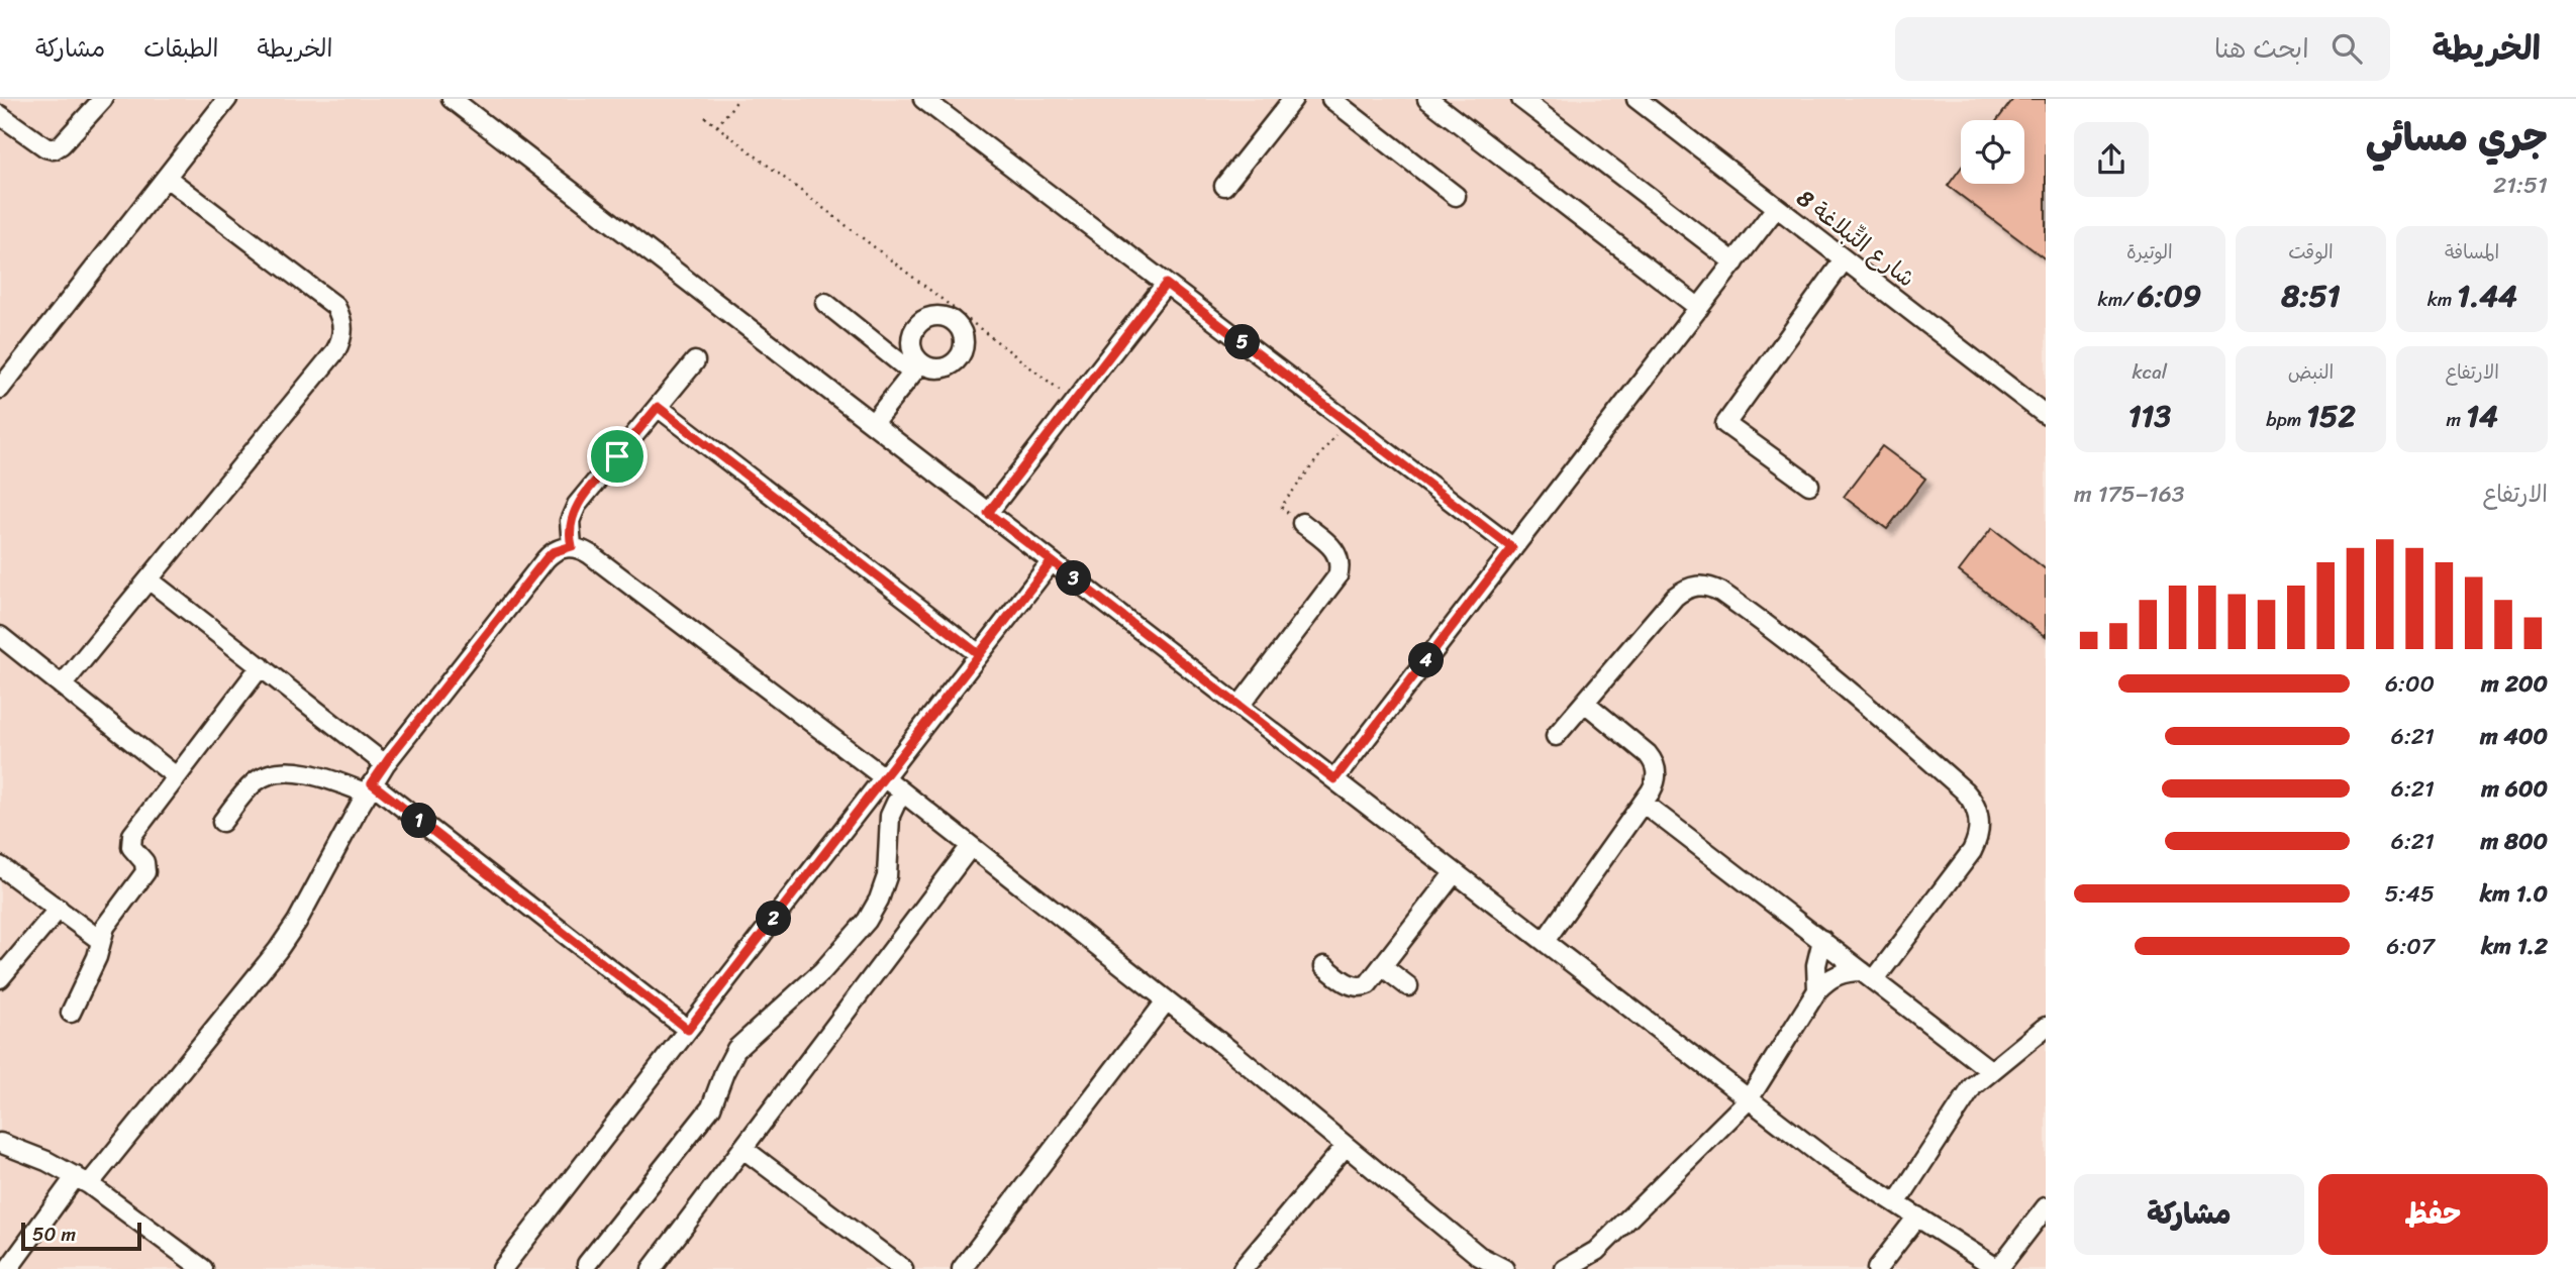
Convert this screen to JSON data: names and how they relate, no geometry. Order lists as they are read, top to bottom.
{
  "streets": {
    "street": ["شارع التِّبلاغة 8"]
  },
  "scale_bar": "50 m",
  "page": {
    "header": "الخريطة",
    "search": "ابحث هنا",
    "nav": ["الخريطة", "الطبقات", "مشاركة"],
    "heading": ["جري مسائي", "21:51"],
    "stats": [
      ["المسافة", "1.44 km"],
      ["الوقت", "8:51"],
      ["الوتيرة", "6:09 /km"],
      ["الارتفاع", "14 m"],
      ["النبض", "152 bpm"],
      ["kcal", "113"]
    ],
    "pins": [
      "5",
      "3",
      "4",
      "1",
      "2"
    ],
    "chart": ["الارتفاع", "163–175 m"],
    "list": [
      {
        "name": "200 m",
        "note": "6:00"
      },
      {
        "name": "400 m",
        "note": "6:21"
      },
      {
        "name": "600 m",
        "note": "6:21"
      },
      {
        "name": "800 m",
        "note": "6:21"
      },
      {
        "name": "1.0 km",
        "note": "5:45"
      },
      {
        "name": "1.2 km",
        "note": "6:07"
      }
    ],
    "buttons": ["حفظ", "مشاركة"],
    "scale": "50 m"
  }
}
